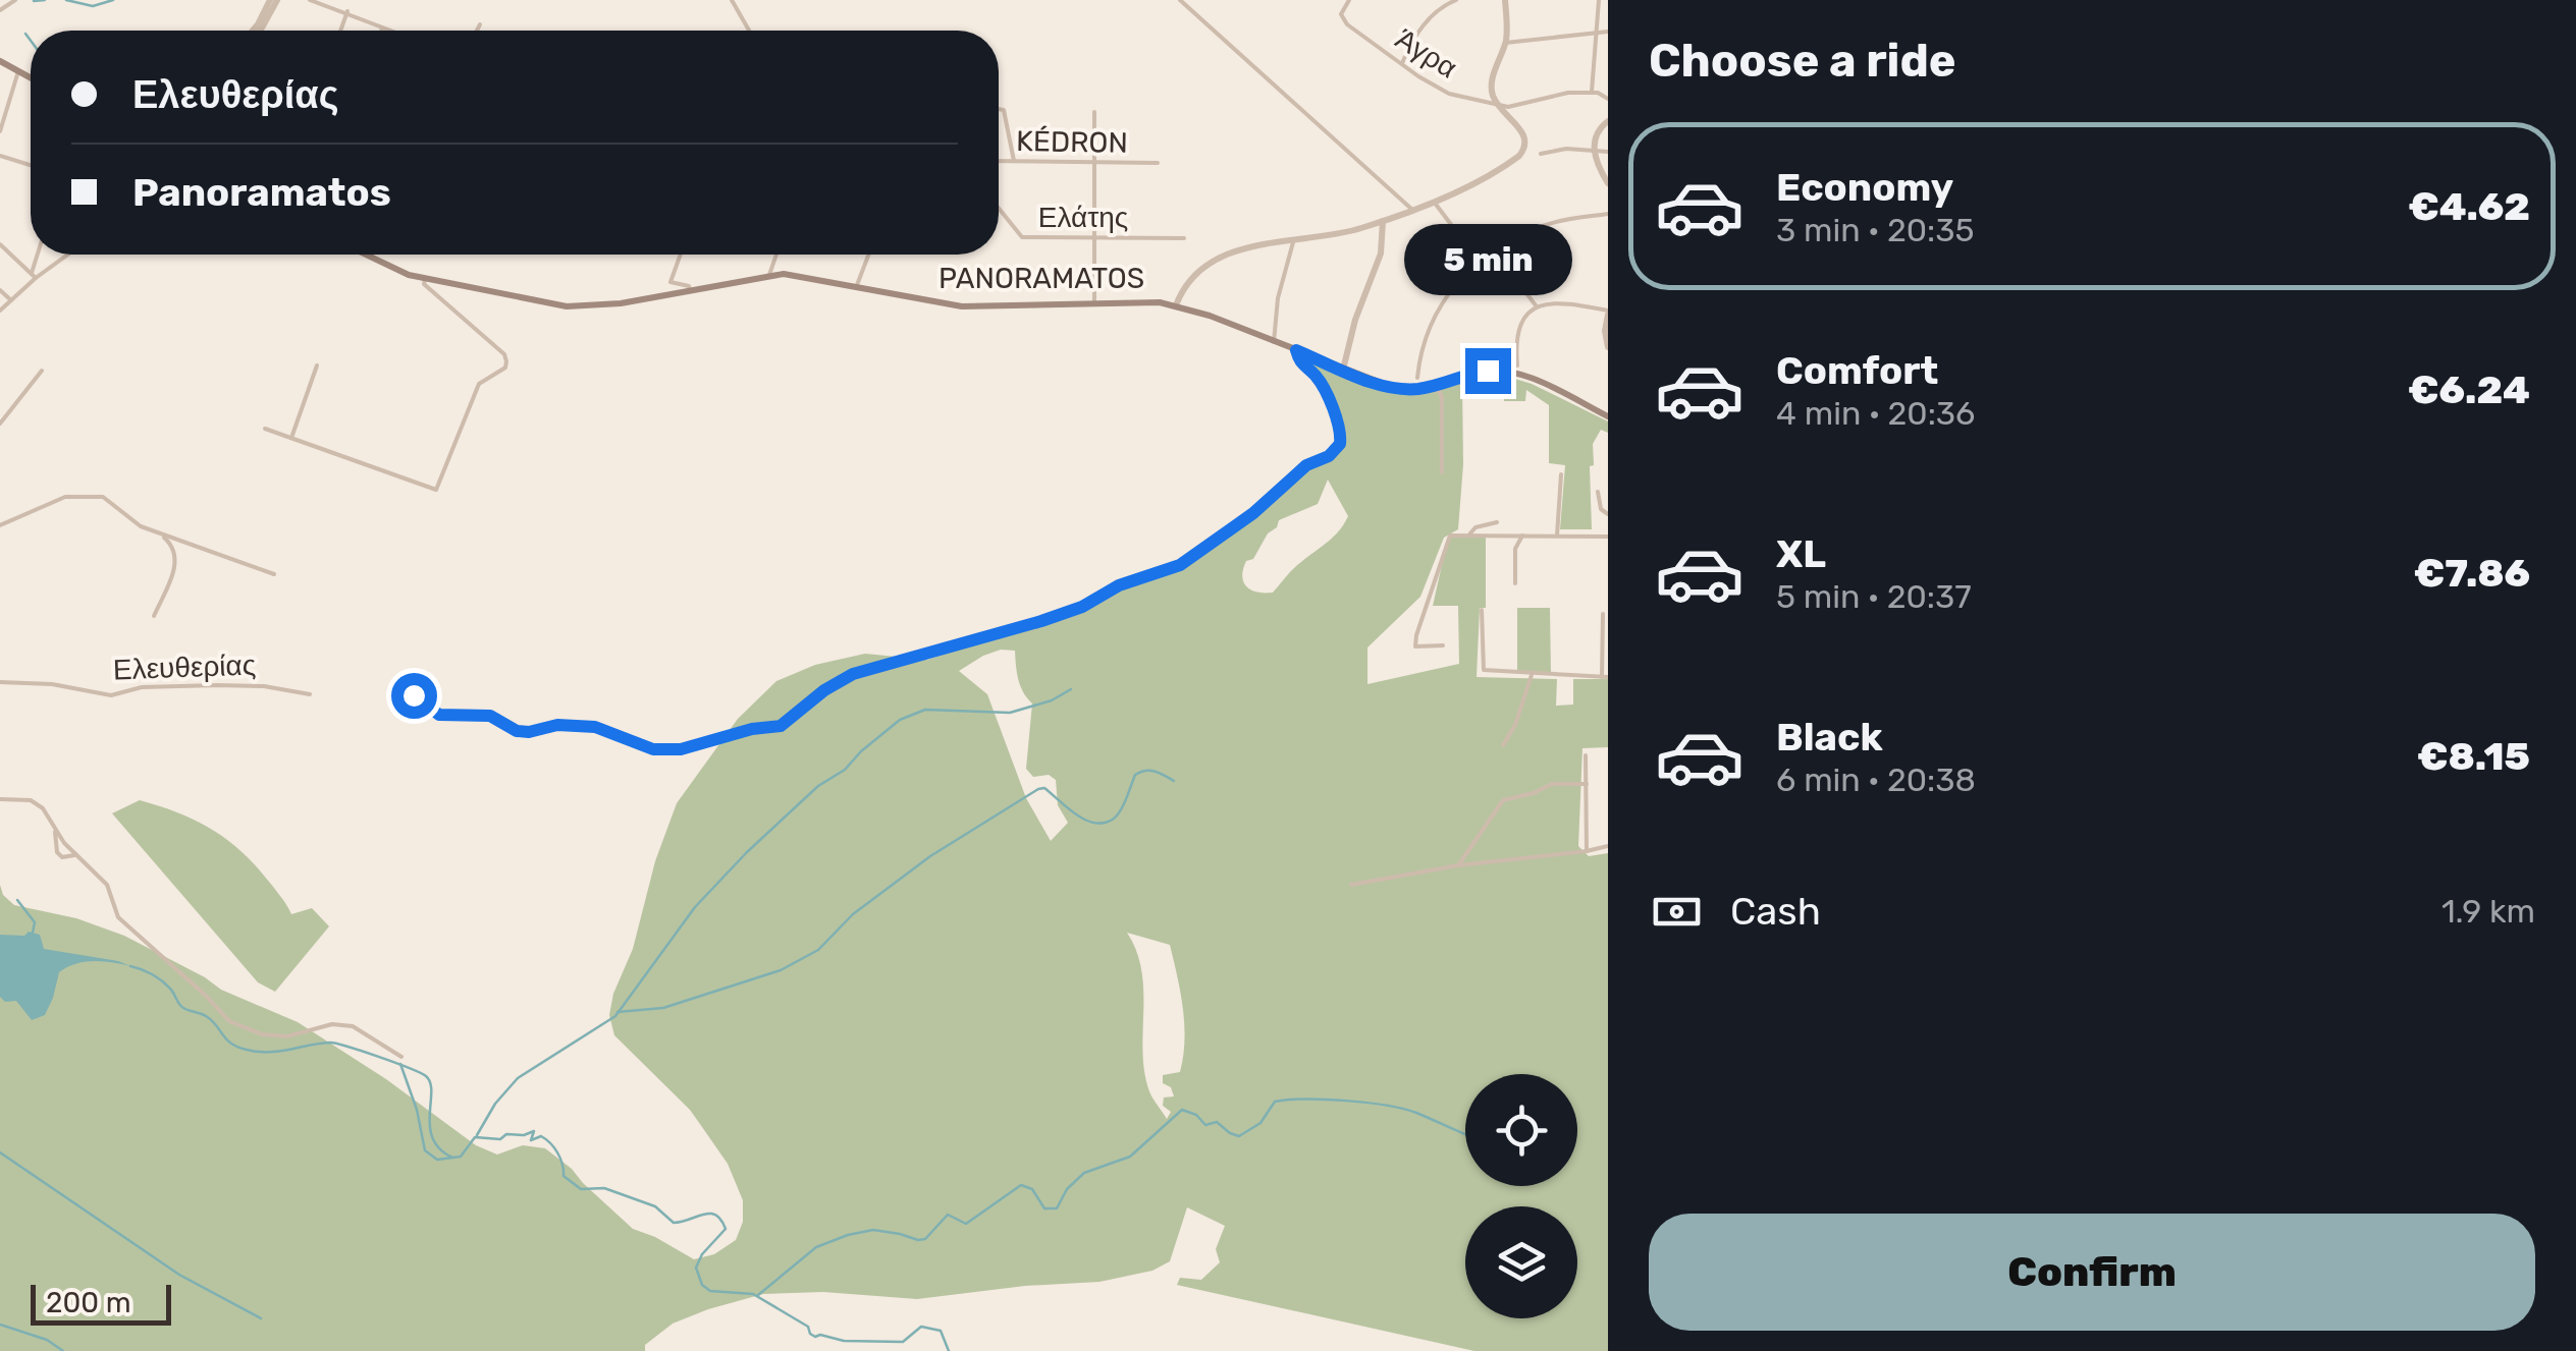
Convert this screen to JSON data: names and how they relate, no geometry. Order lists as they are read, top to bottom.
{
  "streets": {
    "main road": ["PANORAMATOS"],
    "street": [
      "Άγρα",
      "KÉDRON",
      "Ελάτης",
      "Ελευθερίας"
    ]
  },
  "scale_bar": "200 m",
  "page": {
    "heading": "Choose a ride",
    "banner": ["Ελευθερίας", "Panoramatos"],
    "list": [
      {
        "name": "Economy",
        "note": "3 min · 20:35",
        "value": "€4.62"
      },
      {
        "name": "Comfort",
        "note": "4 min · 20:36",
        "value": "€6.24"
      },
      {
        "name": "XL",
        "note": "5 min · 20:37",
        "value": "€7.86"
      },
      {
        "name": "Black",
        "note": "6 min · 20:38",
        "value": "€8.15"
      }
    ],
    "bubble": "5 min",
    "pay": ["Cash", "1.9 km"],
    "buttons": "Confirm",
    "scale": "200 m"
  }
}
